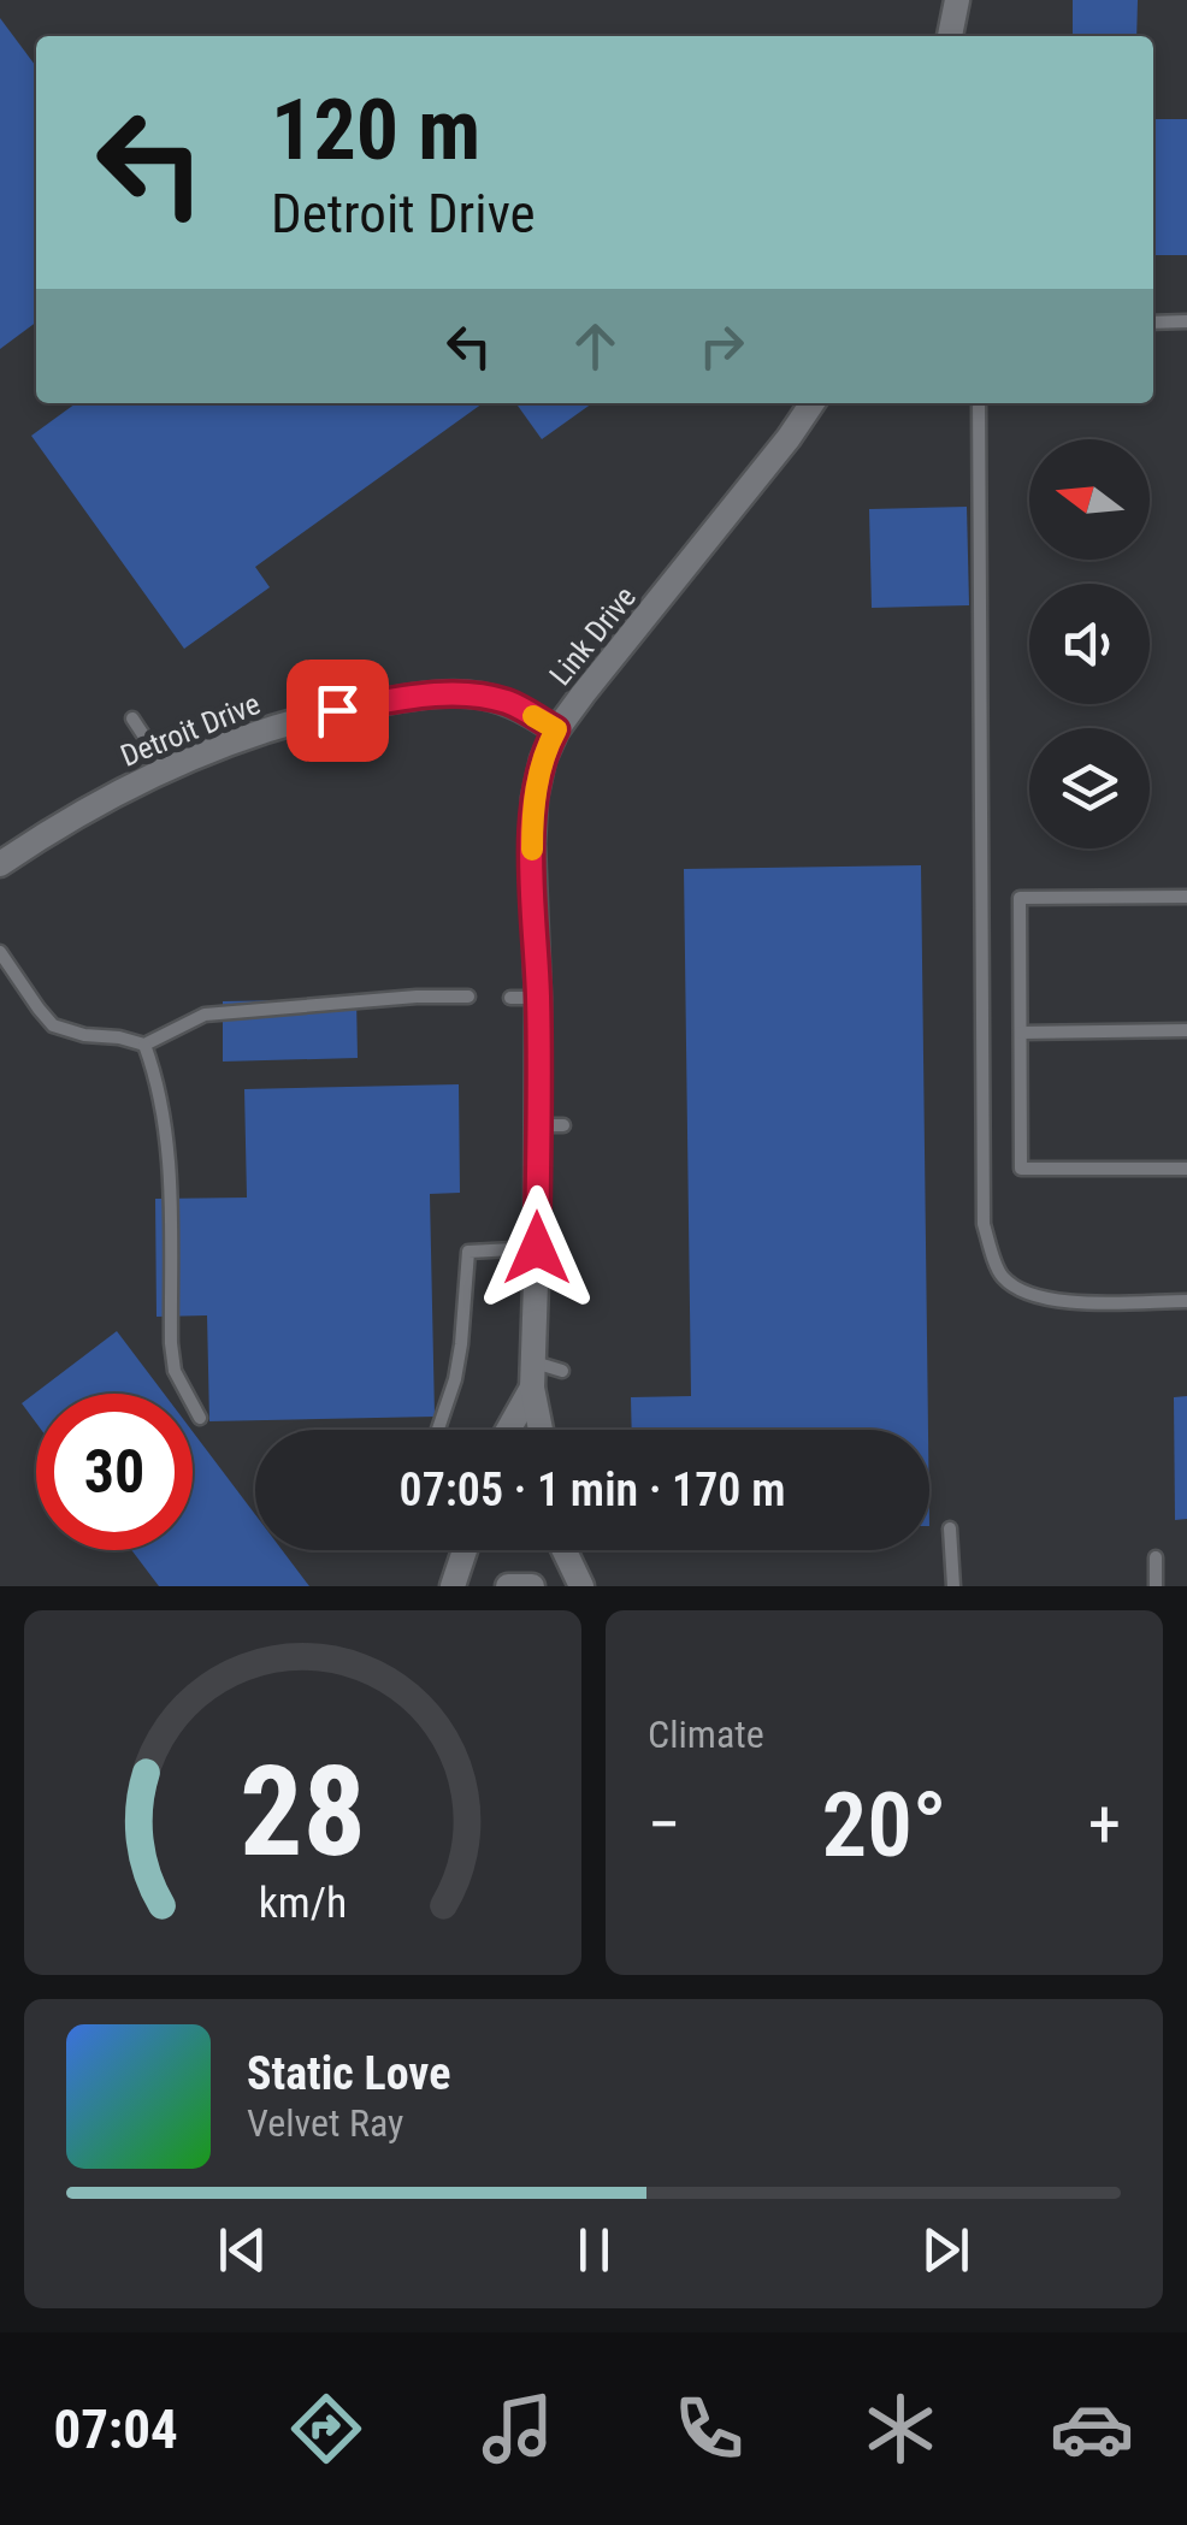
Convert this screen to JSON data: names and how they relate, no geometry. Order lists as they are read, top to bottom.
{
  "streets": {
    "street": ["Link Drive", "Detroit Drive"]
  },
  "crossings": [
    ["Link Drive", "Detroit Drive"]
  ],
  "north": "left",
  "page": {
    "turn": ["120 m", "Detroit Drive"],
    "limit": "30",
    "trip": "07:05 · 1 min · 170 m",
    "tile": "Climate",
    "heat": ["−", "20°", "+"],
    "song": ["Static Love", "Velvet Ray"],
    "tabs": "07:04",
    "gauge": ["28", "km/h"]
  }
}
